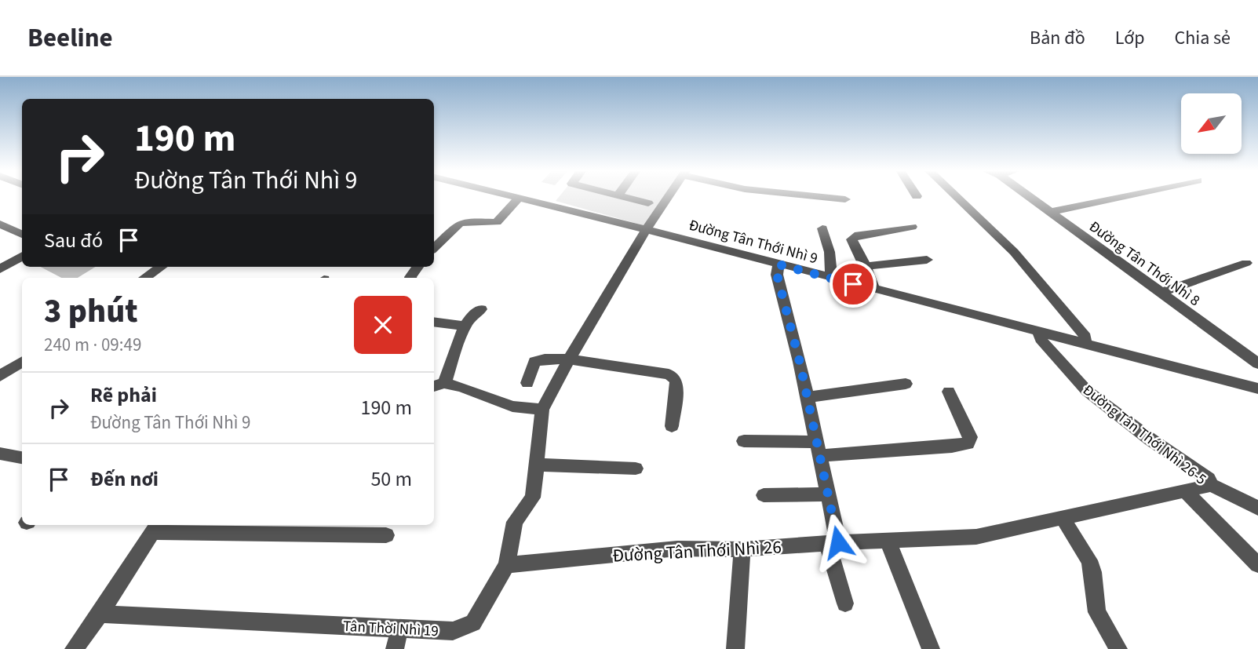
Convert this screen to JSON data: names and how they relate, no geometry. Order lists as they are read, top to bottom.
{
  "streets": {
    "street": [
      "Đường Tân Thới Nhì 9",
      "Đường Tân Thới Nhì 8",
      "Đường Tân Thới Nhì 26-5",
      "Đường Tân Thới Nhì 26",
      "Tân Thời Nhì 19"
    ]
  },
  "crossings": [
    ["Đường Tân Thới Nhì 9", "Đường Tân Thới Nhì 26-5"],
    ["Đường Tân Thới Nhì 9", "Tân Thời Nhì 19"],
    ["Đường Tân Thới Nhì 26-5", "Đường Tân Thới Nhì 26"],
    ["Đường Tân Thới Nhì 26", "Tân Thời Nhì 19"]
  ],
  "north": "bottom left",
  "page": {
    "header": "Beeline",
    "nav": ["Bản đồ", "Lớp", "Chia sẻ"],
    "turn": ["190 m", "Đường Tân Thới Nhì 9"],
    "then": "Sau đó",
    "heading": ["3 phút", "240 m · 09:49"],
    "list": [
      {
        "name": "Rẽ phải",
        "note": "Đường Tân Thới Nhì 9",
        "value": "190 m"
      },
      {
        "name": "Đến nơi",
        "value": "50 m"
      }
    ]
  }
}
